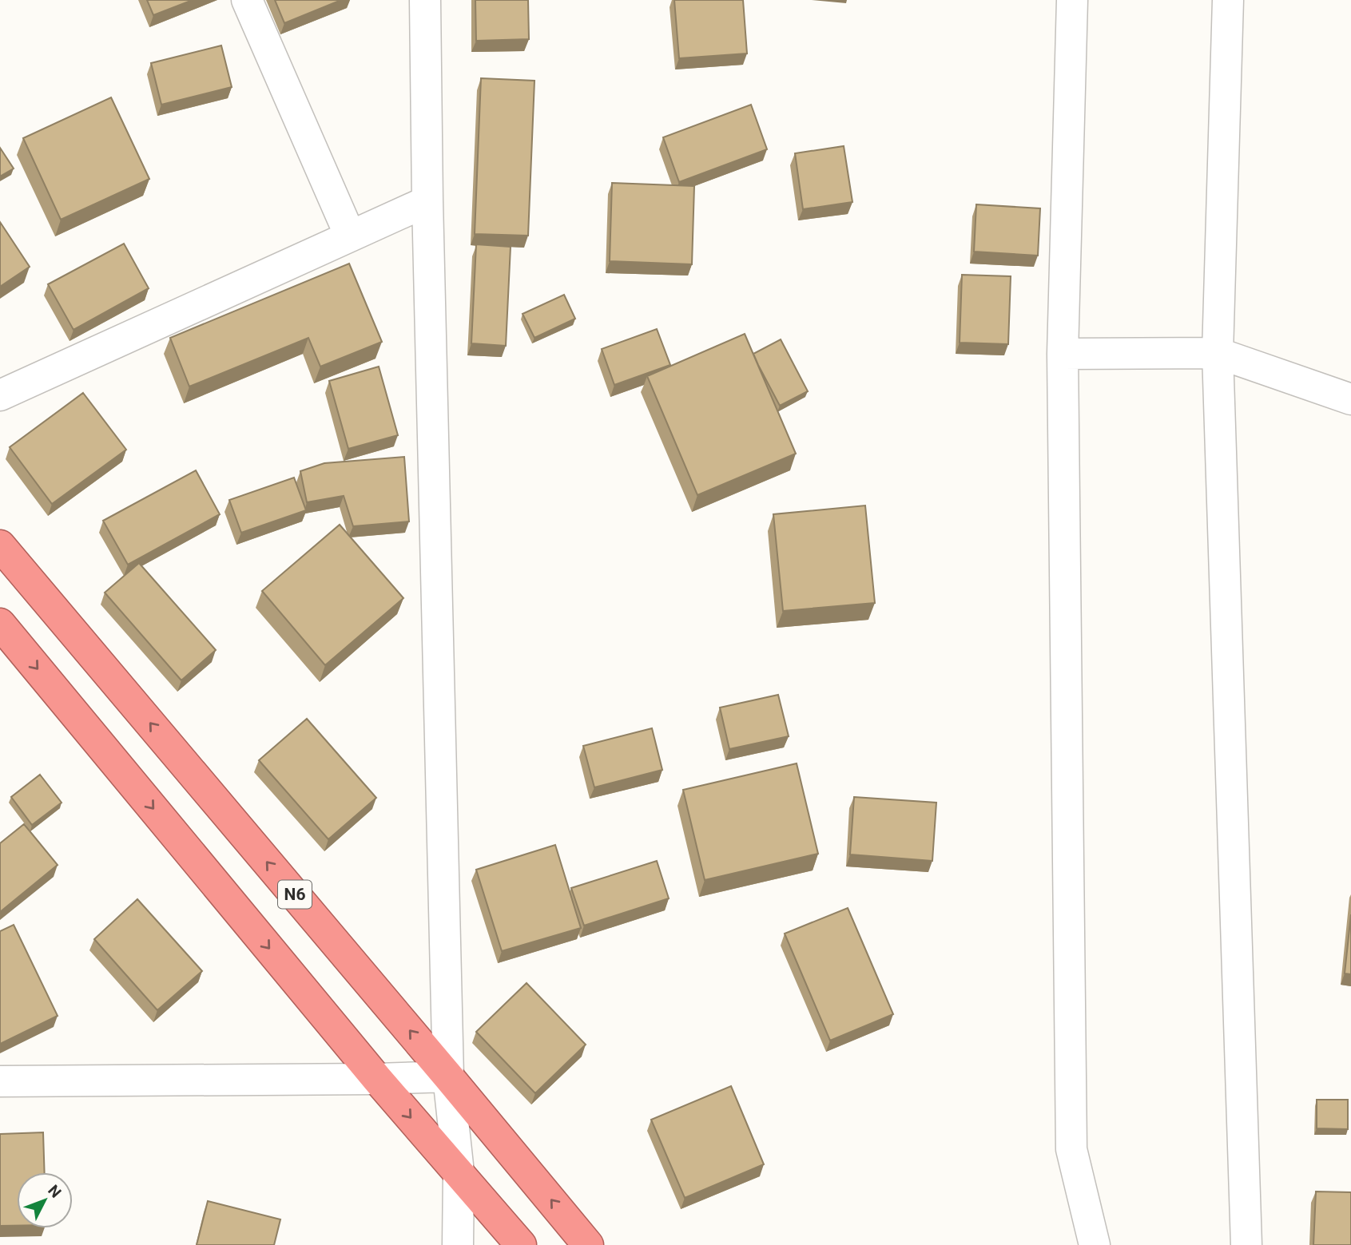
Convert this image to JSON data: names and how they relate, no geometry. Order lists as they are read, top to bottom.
{
  "streets": {
    "highway": ["N6"]
  },
  "north": "top right"
}
